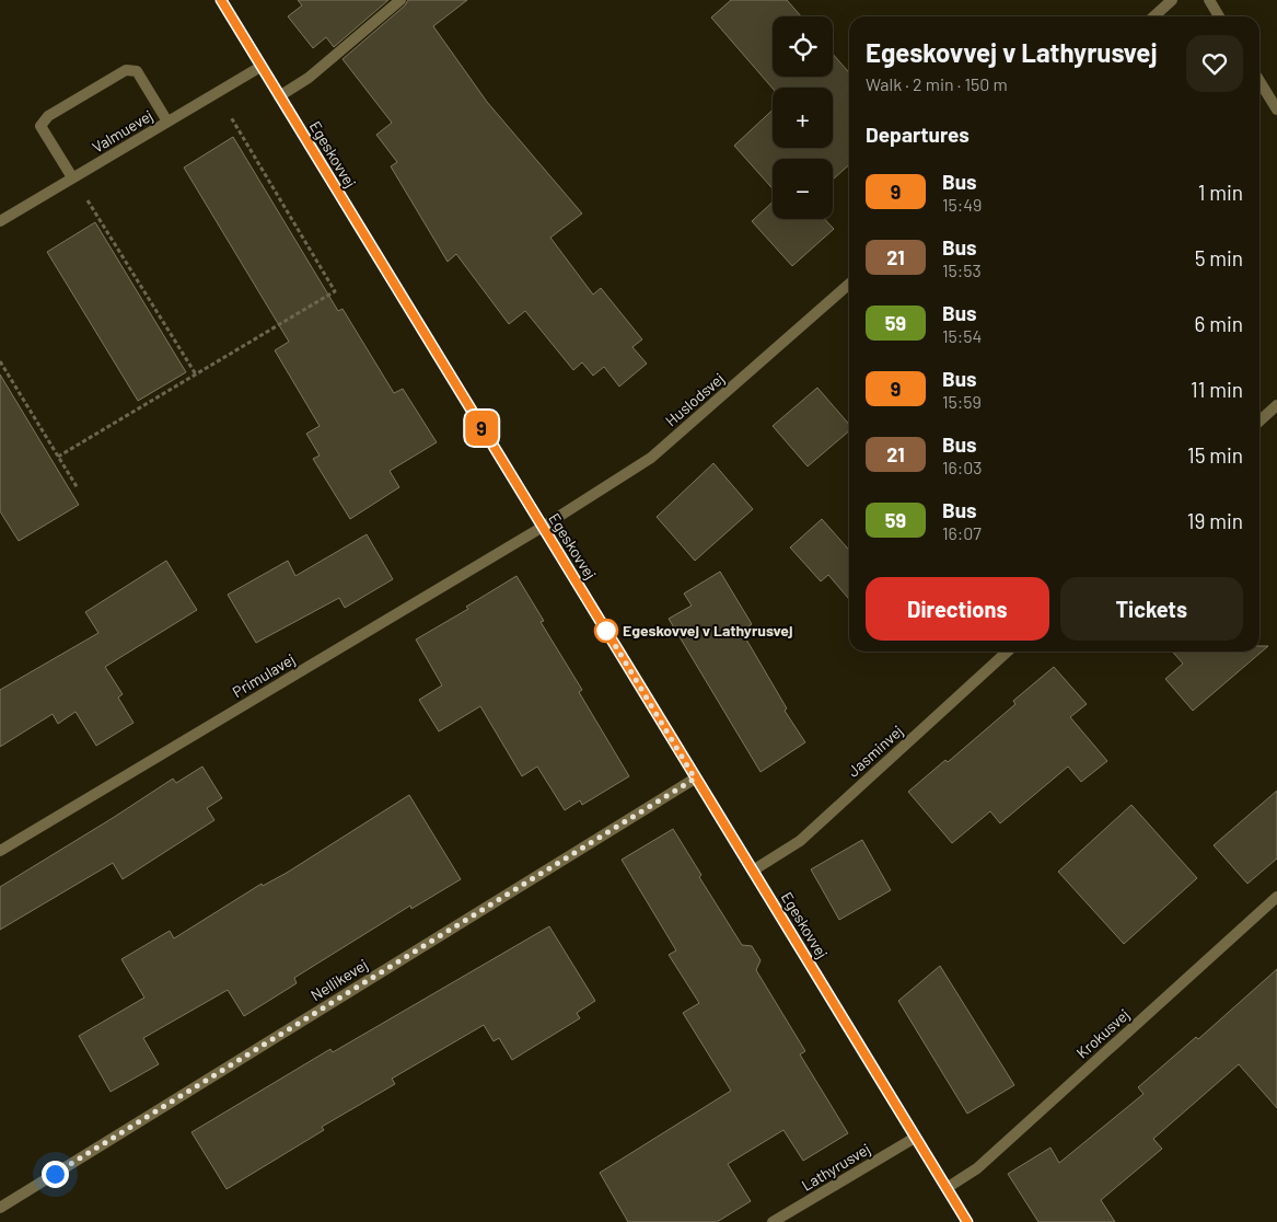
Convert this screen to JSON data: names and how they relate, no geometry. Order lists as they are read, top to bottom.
{
  "streets": {
    "street": [
      "Valmuevej",
      "Egeskovvej",
      "Huslodsvej",
      "Primulavej",
      "Jasminvej",
      "Nellikevej",
      "Krokusvej",
      "Lathyrusvej"
    ]
  },
  "crossings": [
    ["Valmuevej", "Egeskovvej"],
    ["Egeskovvej", "Huslodsvej"],
    ["Egeskovvej", "Primulavej"],
    ["Egeskovvej", "Jasminvej"],
    ["Egeskovvej", "Nellikevej"],
    ["Egeskovvej", "Krokusvej"],
    ["Egeskovvej", "Lathyrusvej"],
    ["Huslodsvej", "Primulavej"]
  ],
  "places": ["Egeskovvej v Lathyrusvej"],
  "lines": ["bus line 9"],
  "page": {
    "on_map": "9",
    "map_buttons": ["+", "−"],
    "heading": [
      ["Egeskovvej v Lathyrusvej", "Walk · 2 min · 150 m"],
      "Departures"
    ],
    "list": [
      {
        "mark": "9",
        "name": "Bus",
        "note": "15:49",
        "value": "1 min"
      },
      {
        "mark": "21",
        "name": "Bus",
        "note": "15:53",
        "value": "5 min"
      },
      {
        "mark": "59",
        "name": "Bus",
        "note": "15:54",
        "value": "6 min"
      },
      {
        "mark": "9",
        "name": "Bus",
        "note": "15:59",
        "value": "11 min"
      },
      {
        "mark": "21",
        "name": "Bus",
        "note": "16:03",
        "value": "15 min"
      },
      {
        "mark": "59",
        "name": "Bus",
        "note": "16:07",
        "value": "19 min"
      }
    ],
    "buttons": ["Directions", "Tickets"]
  }
}
